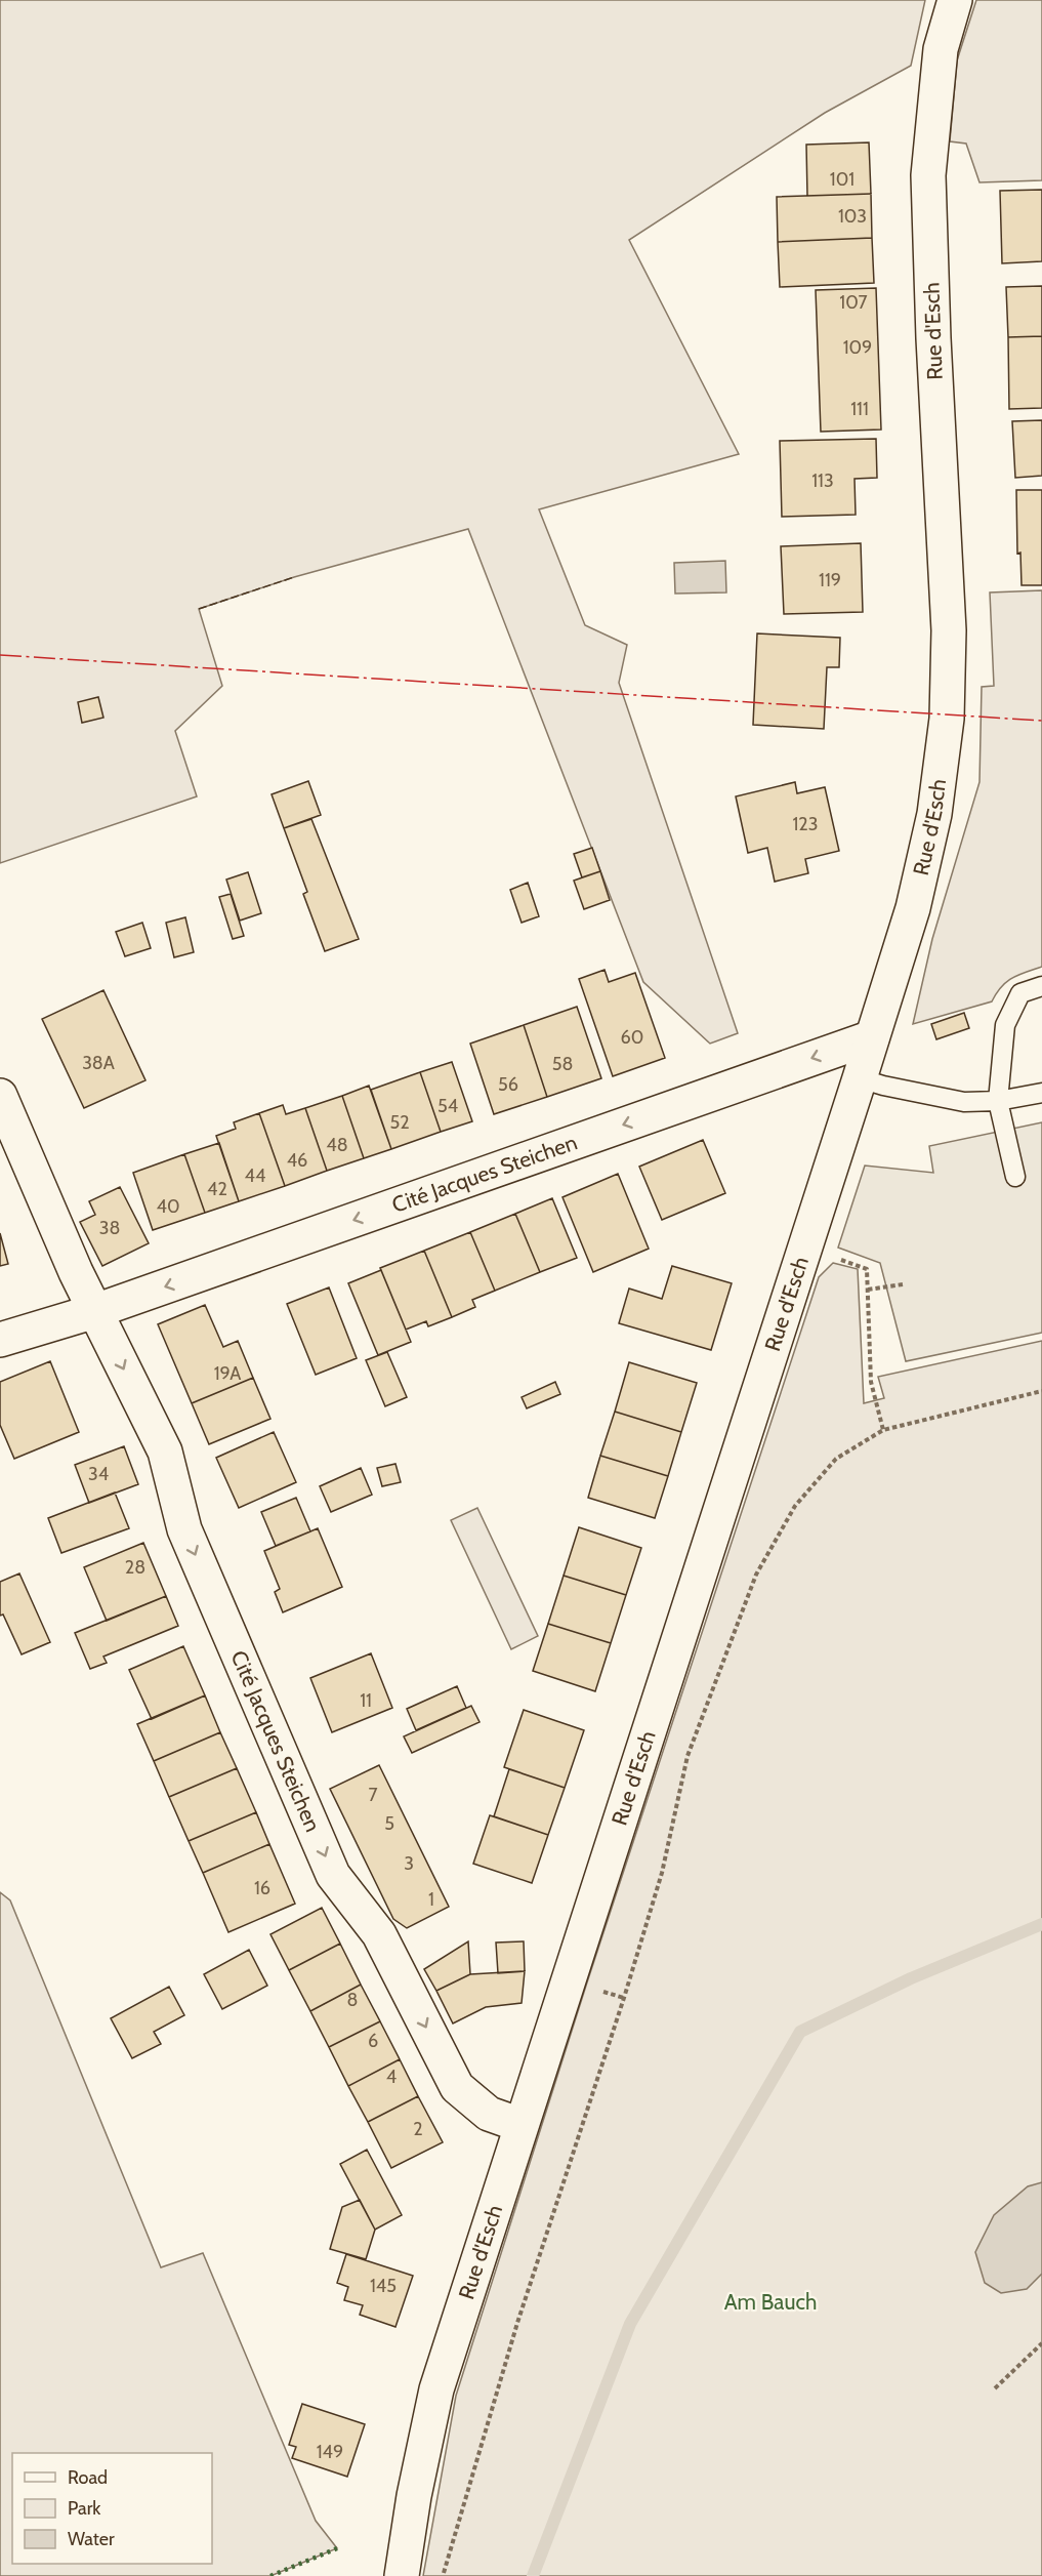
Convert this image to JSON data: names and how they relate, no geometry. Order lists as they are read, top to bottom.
{
  "streets": {
    "main road": ["Rue d'Esch", "Cité Jacques Steichen"]
  },
  "crossings": [
    ["Rue d'Esch", "Cité Jacques Steichen"]
  ],
  "parks": ["Am Bauch"],
  "house_numbers": [
    "101",
    "103",
    "107",
    "109",
    "111",
    "113",
    "119",
    "123",
    "60",
    "38A",
    "58",
    "56",
    "54",
    "52",
    "48",
    "46",
    "44",
    "42",
    "40",
    "38",
    "19A",
    "34",
    "28",
    "11",
    "7",
    "5",
    "3",
    "16",
    "1",
    "8",
    "6",
    "4",
    "2",
    "145",
    "149"
  ],
  "legend": ["Road", "Park", "Water"]
}
